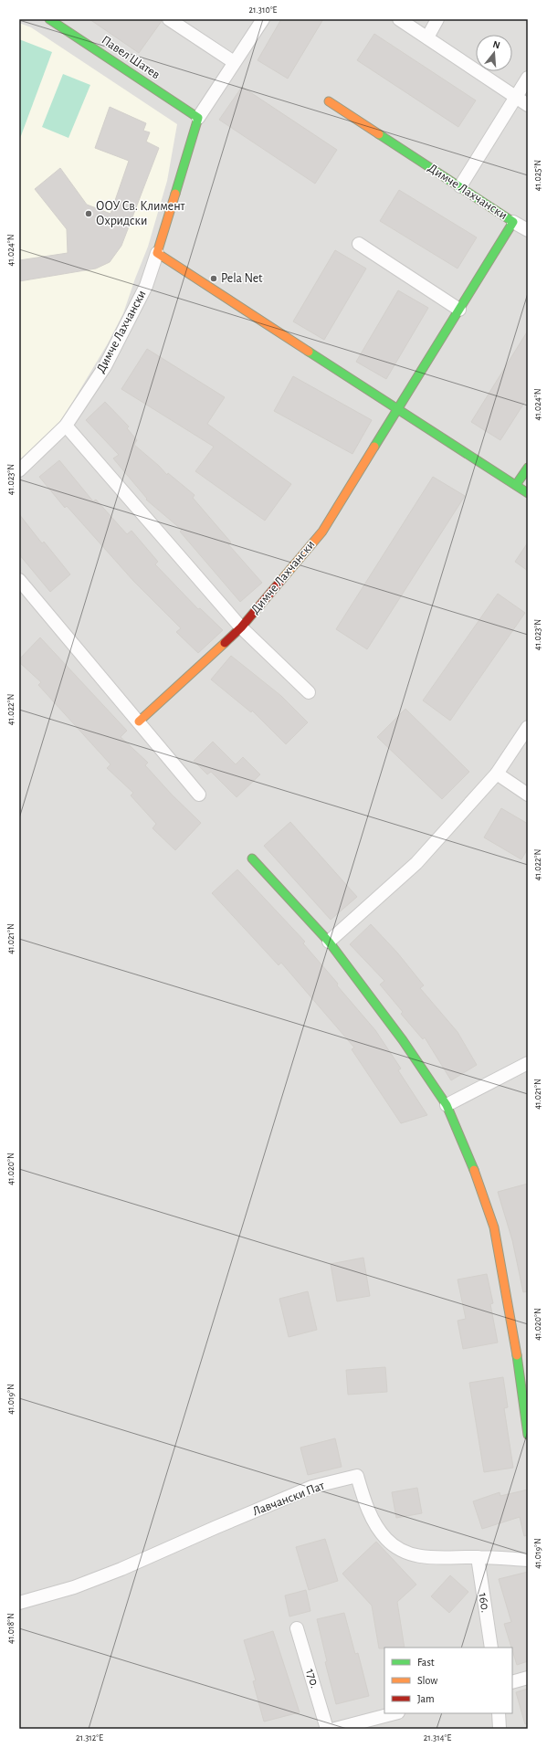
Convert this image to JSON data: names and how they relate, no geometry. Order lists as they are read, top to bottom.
{
  "streets": {
    "street": [
      "Павел Шатев",
      "Димче Лахчански",
      "Лавчански Пат",
      "160.",
      "170."
    ]
  },
  "crossings": [
    ["Павел Шатев", "Димче Лахчански"],
    ["Лавчански Пат", "160."]
  ],
  "places": ["ООУ Св. Климент Охридски", "Pela Net"],
  "legend": ["Fast", "Slow", "Jam"],
  "north": "top",
  "coordinates": [
    "21.310°E",
    "41.025°N",
    "41.024°N",
    "41.023°N",
    "41.022°N",
    "41.021°N",
    "41.020°N",
    "41.019°N",
    "41.018°N",
    "21.312°E",
    "21.314°E"
  ]
}
